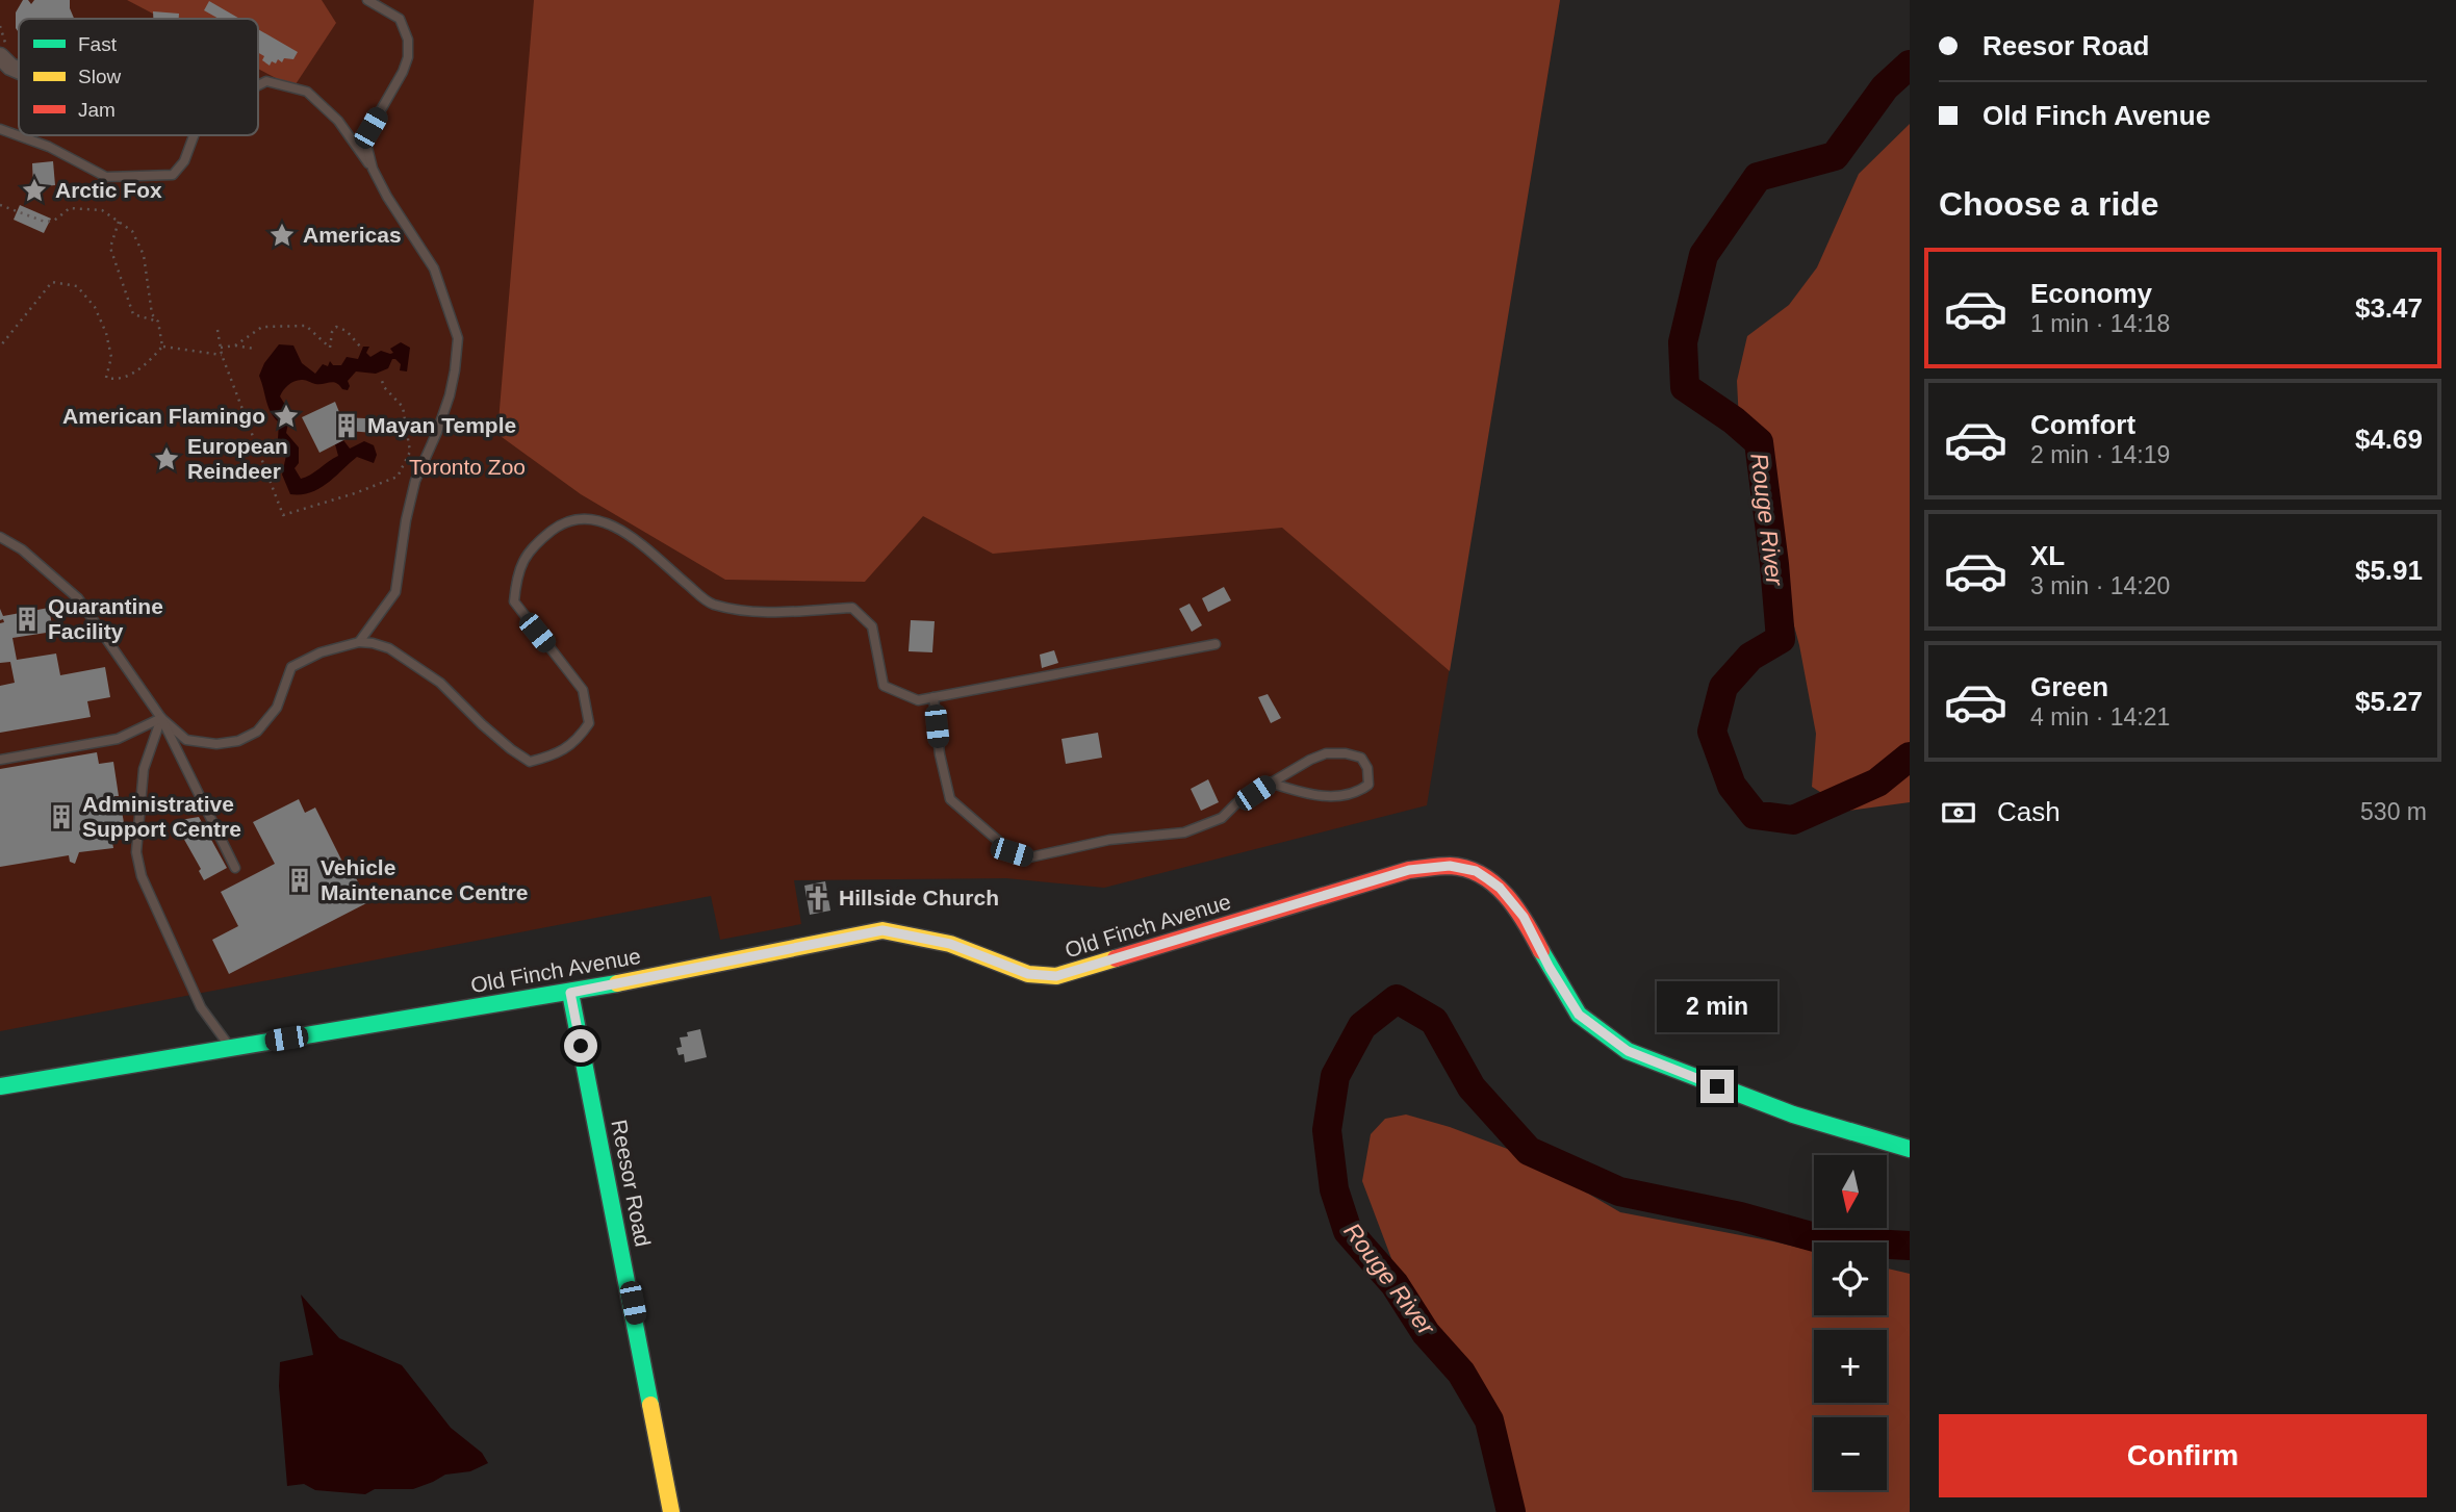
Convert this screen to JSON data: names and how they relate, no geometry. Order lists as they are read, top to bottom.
{
  "streets": {
    "street": ["Old Finch Avenue", "Reesor Road"]
  },
  "crossings": [
    ["Old Finch Avenue", "Reesor Road"]
  ],
  "water": ["Rouge River"],
  "parks": ["Toronto Zoo"],
  "places": {
    "place": [
      "Arctic Fox",
      "Americas",
      "American Flamingo",
      "European Reindeer"
    ],
    "building": [
      "Mayan Temple",
      "Quarantine Facility",
      "Administrative Support Centre",
      "Vehicle Maintenance Centre"
    ],
    "church": ["Hillside Church"]
  },
  "legend": ["Fast", "Slow", "Jam"],
  "north": "bottom",
  "page": {
    "banner": ["Reesor Road", "Old Finch Avenue"],
    "heading": "Choose a ride",
    "list": [
      {
        "name": "Economy",
        "note": "1 min · 14:18",
        "value": "$3.47"
      },
      {
        "name": "Comfort",
        "note": "2 min · 14:19",
        "value": "$4.69"
      },
      {
        "name": "XL",
        "note": "3 min · 14:20",
        "value": "$5.91"
      },
      {
        "name": "Green",
        "note": "4 min · 14:21",
        "value": "$5.27"
      }
    ],
    "pay": ["Cash", "530 m"],
    "bubble": "2 min",
    "map_buttons": ["+", "−"],
    "buttons": "Confirm"
  }
}
